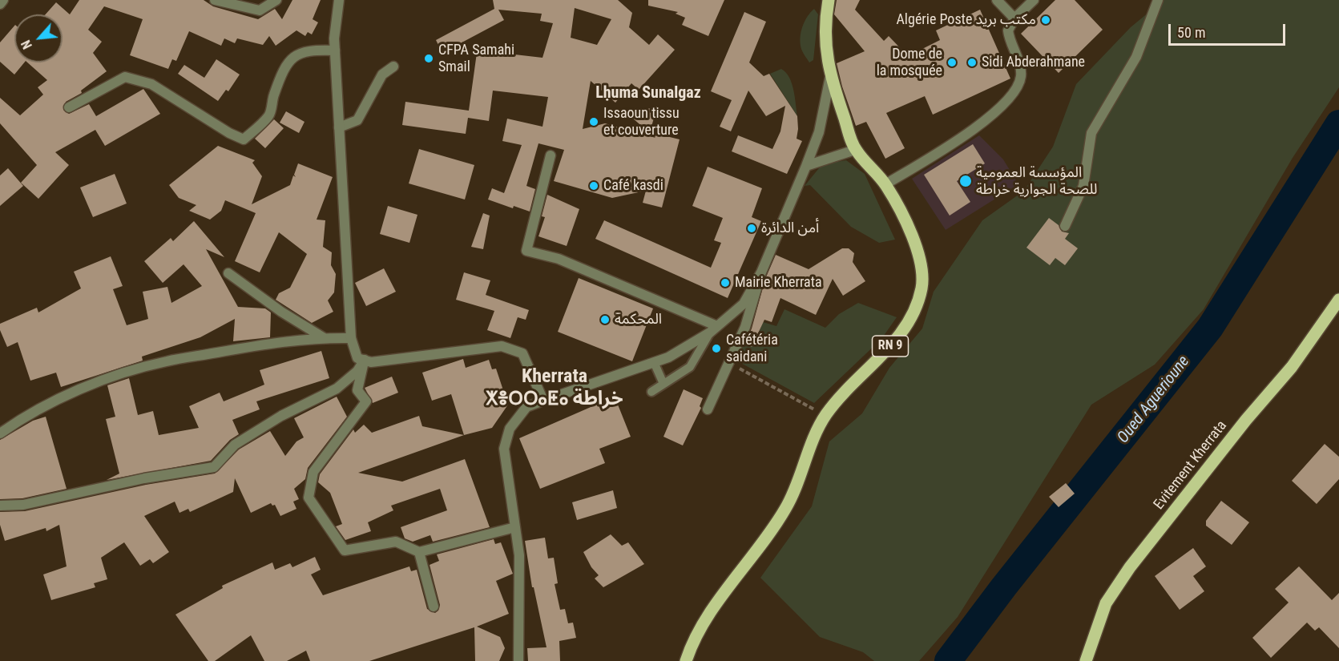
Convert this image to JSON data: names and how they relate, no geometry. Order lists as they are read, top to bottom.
{
  "streets": {
    "main road": ["RN 9", "Evitement Kherrata"]
  },
  "districts": ["Lḥuma Sunalgaz", "Kherrata ⵅⴻⵔⵔⴰⵟⴰ خراطة"],
  "water": ["Oued Aguerioune"],
  "places": [
    "Algérie Poste مكتب بريد",
    "CFPA Samahi Smail",
    "Dome de la mosquée",
    "Sidi Abderahmane",
    "Issaoun tissu et couverture",
    "المؤسسة العمومية للصحة الجوارية خراطة",
    "Café kasdi",
    "أمن الدائرة",
    "Mairie Kherrata",
    "المحكمة",
    "Cafétéria saidani"
  ],
  "scale_bar": "50 m",
  "north": "bottom left"
}
